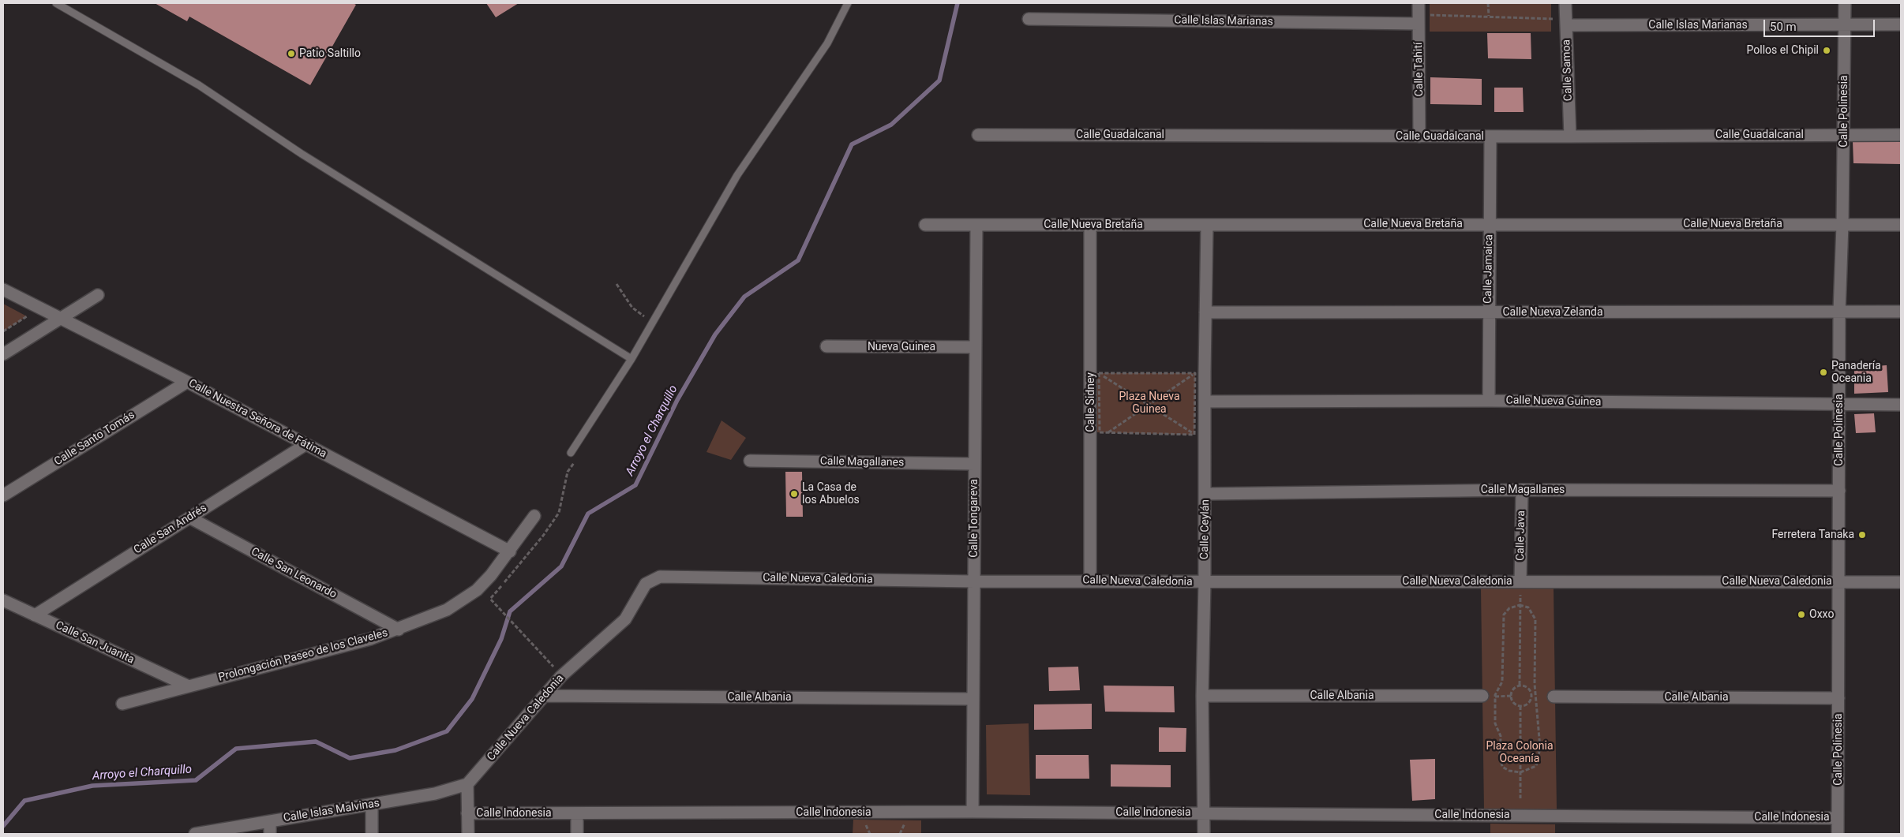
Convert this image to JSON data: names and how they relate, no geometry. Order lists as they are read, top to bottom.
{
  "streets": {
    "street": [
      "Calle Islas Marianas",
      "Calle Tahití",
      "Calle Samoa",
      "Calle Polinesia",
      "Calle Guadalcanal",
      "Calle Nueva Bretaña",
      "Calle Jamaica",
      "Calle Nueva Zelanda",
      "Nueva Guinea",
      "Calle Nueva Guinea",
      "Calle Sidney",
      "Calle Nuestra Señora de Fátima",
      "Calle Santo Tomás",
      "Calle Magallanes",
      "Calle Tongareva",
      "Calle San Andrés",
      "Calle Ceylán",
      "Calle Java",
      "Calle San Leonardo",
      "Calle Nueva Caledonia",
      "Calle San Juanita",
      "Prolongación Paseo de los Claveles",
      "Calle Albania",
      "Calle Islas Malvinas",
      "Calle Indonesia"
    ]
  },
  "crossings": [
    ["Calle Islas Marianas", "Calle Tahití"],
    ["Calle Islas Marianas", "Calle Samoa"],
    ["Calle Islas Marianas", "Calle Polinesia"],
    ["Calle Tahití", "Calle Guadalcanal"],
    ["Calle Samoa", "Calle Guadalcanal"],
    ["Calle Polinesia", "Calle Guadalcanal"],
    ["Calle Polinesia", "Calle Nueva Bretaña"],
    ["Calle Polinesia", "Calle Nueva Zelanda"],
    ["Calle Polinesia", "Calle Nueva Guinea"],
    ["Calle Polinesia", "Calle Magallanes"],
    ["Calle Polinesia", "Calle Nueva Caledonia"],
    ["Calle Polinesia", "Calle Albania"],
    ["Calle Polinesia", "Calle Indonesia"],
    ["Calle Guadalcanal", "Calle Jamaica"],
    ["Calle Nueva Bretaña", "Calle Jamaica"],
    ["Calle Nueva Bretaña", "Calle Sidney"],
    ["Calle Nueva Bretaña", "Calle Tongareva"],
    ["Calle Nueva Bretaña", "Calle Ceylán"],
    ["Calle Jamaica", "Calle Nueva Zelanda"],
    ["Calle Jamaica", "Calle Nueva Guinea"],
    ["Calle Nueva Zelanda", "Calle Ceylán"],
    ["Nueva Guinea", "Calle Tongareva"],
    ["Calle Nueva Guinea", "Calle Ceylán"],
    ["Calle Sidney", "Calle Nueva Caledonia"],
    ["Calle Nuestra Señora de Fátima", "Calle Santo Tomás"],
    ["Calle Nuestra Señora de Fátima", "Calle San Andrés"],
    ["Calle Nuestra Señora de Fátima", "Prolongación Paseo de los Claveles"],
    ["Calle Magallanes", "Calle Tongareva"],
    ["Calle Magallanes", "Calle Ceylán"],
    ["Calle Magallanes", "Calle Java"],
    ["Calle Tongareva", "Calle Nueva Caledonia"],
    ["Calle Tongareva", "Calle Albania"],
    ["Calle Tongareva", "Calle Indonesia"],
    ["Calle San Andrés", "Calle San Leonardo"],
    ["Calle San Andrés", "Calle San Juanita"],
    ["Calle Ceylán", "Calle Nueva Caledonia"],
    ["Calle Ceylán", "Calle Albania"],
    ["Calle Ceylán", "Calle Indonesia"],
    ["Calle Java", "Calle Nueva Caledonia"],
    ["Calle San Leonardo", "Prolongación Paseo de los Claveles"],
    ["Calle Nueva Caledonia", "Calle Albania"],
    ["Calle Nueva Caledonia", "Calle Islas Malvinas"],
    ["Calle San Juanita", "Prolongación Paseo de los Claveles"]
  ],
  "water": ["Arroyo el Charquillo"],
  "parks": ["Plaza Nueva Guinea", "Plaza Colonia Oceanía"],
  "places": [
    "Pollos el Chipil",
    "Patio Saltillo",
    "Panadería Oceania",
    "La Casa de los Abuelos",
    "Ferretera Tanaka",
    "Oxxo"
  ],
  "scale_bar": "50 m"
}
